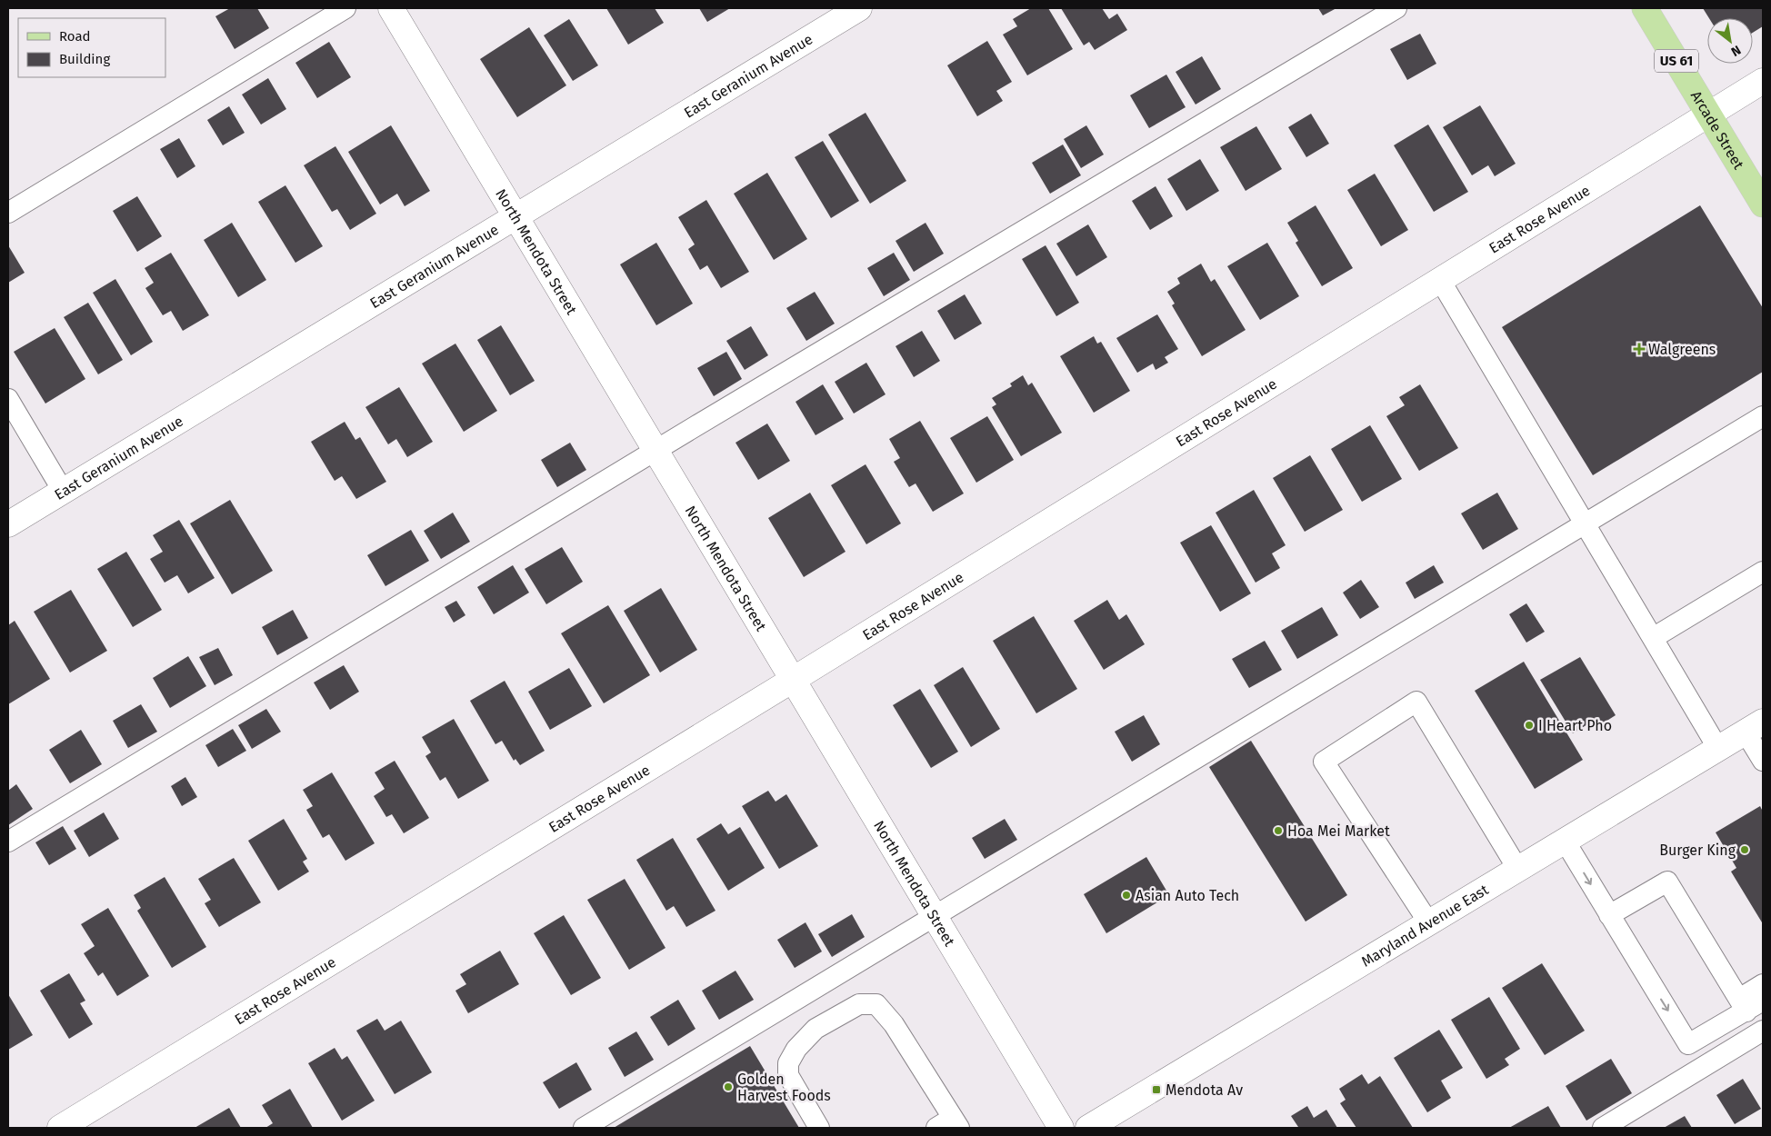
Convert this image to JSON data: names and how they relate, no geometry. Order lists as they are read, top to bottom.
{
  "streets": {
    "main road": ["US 61", "Arcade Street"],
    "street": [
      "East Geranium Avenue",
      "East Rose Avenue",
      "North Mendota Street",
      "Maryland Avenue East"
    ]
  },
  "crossings": [
    ["East Geranium Avenue", "North Mendota Street"],
    ["Arcade Street", "East Rose Avenue"],
    ["East Rose Avenue", "North Mendota Street"]
  ],
  "places": {
    "health": ["Walgreens"],
    "other": [
      "I Heart Pho",
      "Hoa Mei Market",
      "Burger King",
      "Asian Auto Tech",
      "Golden Harvest Foods"
    ],
    "transit": ["Mendota Av"]
  },
  "legend": ["Road", "Building"],
  "north": "bottom right"
}
